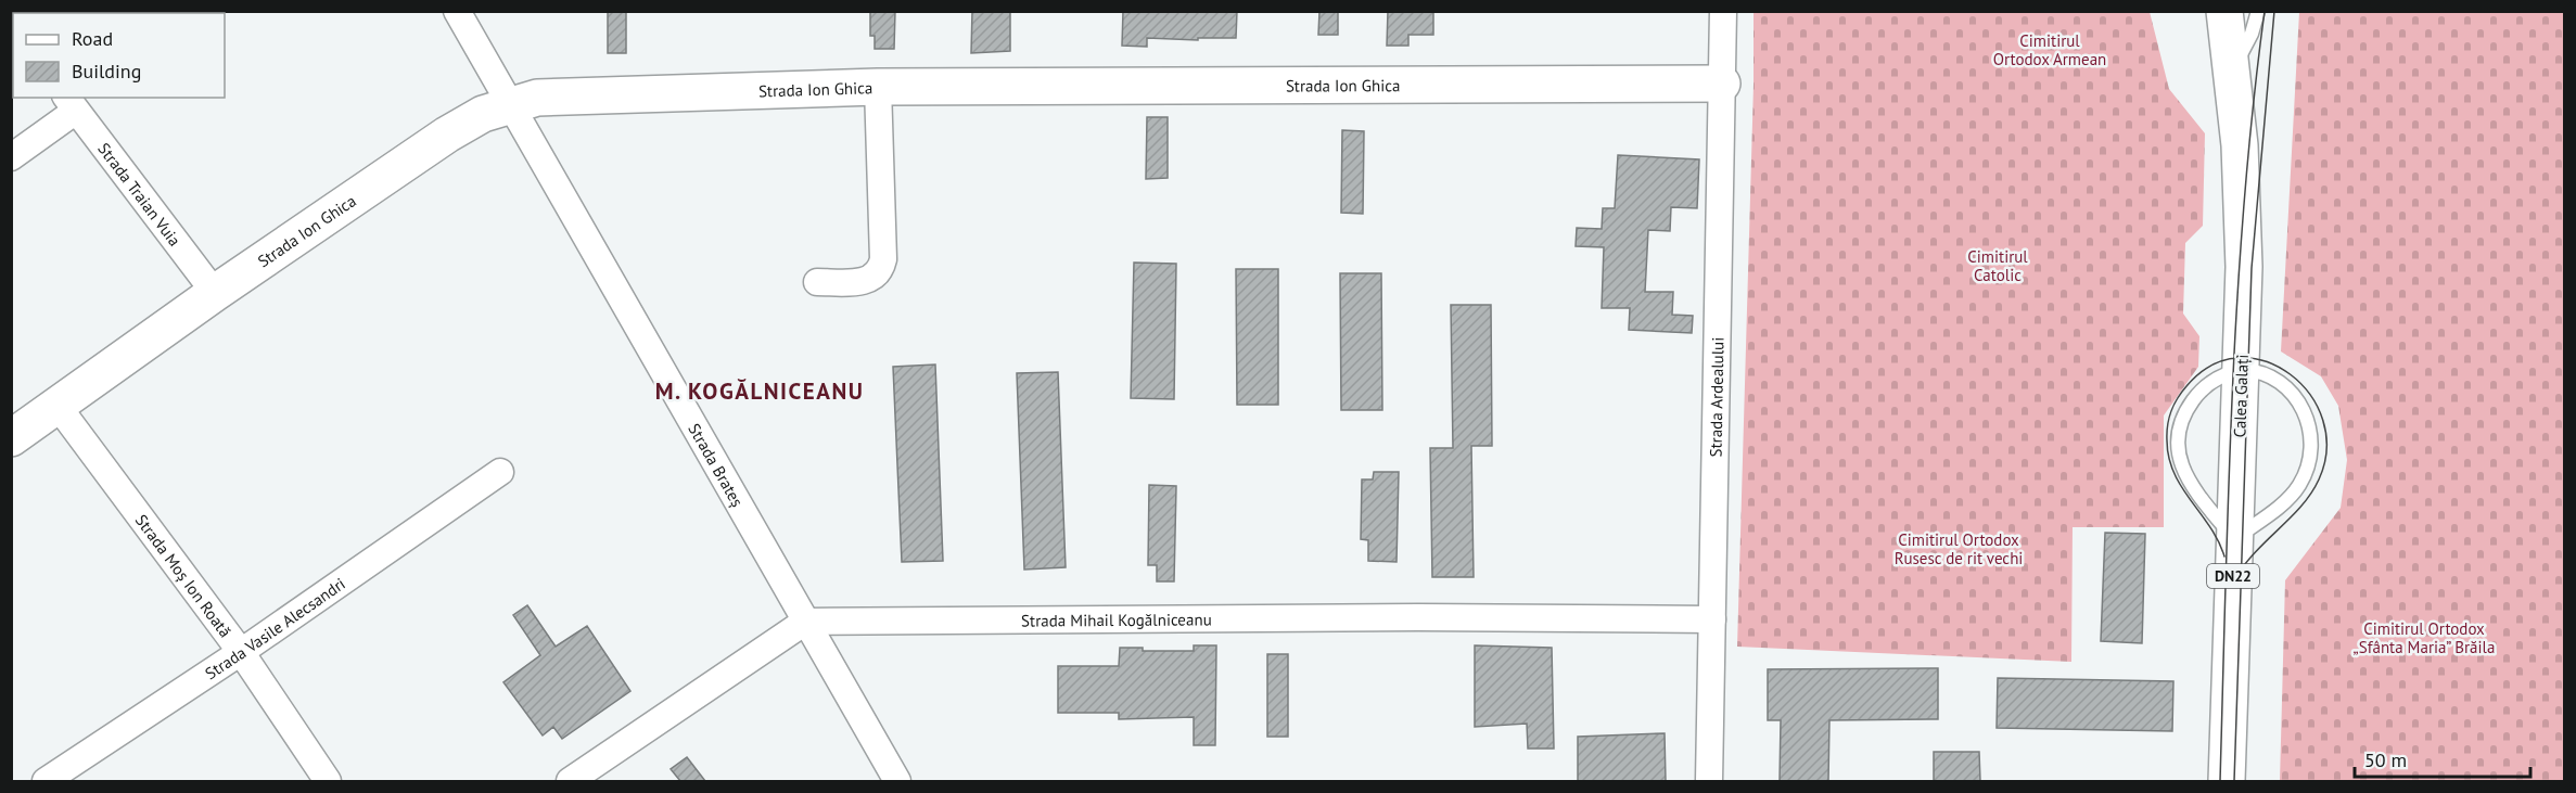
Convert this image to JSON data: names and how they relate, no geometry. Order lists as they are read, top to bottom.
{
  "streets": {
    "street": [
      "Strada Ion Ghica",
      "Strada Traian Vuia",
      "Calea Galați",
      "Strada Ardealului",
      "Strada Brateș",
      "Strada Moș Ion Roată",
      "DN22",
      "Strada Mihail Kogălniceanu",
      "Strada Vasile Alecsandri"
    ]
  },
  "crossings": [
    ["Strada Ion Ghica", "Strada Traian Vuia"],
    ["Strada Ion Ghica", "Strada Ardealului"],
    ["Strada Ion Ghica", "Strada Brateș"],
    ["Strada Ion Ghica", "Strada Moș Ion Roată"],
    ["Strada Ardealului", "Strada Mihail Kogălniceanu"],
    ["Strada Brateș", "Strada Mihail Kogălniceanu"],
    ["Strada Moș Ion Roată", "Strada Vasile Alecsandri"]
  ],
  "districts": ["M. KOGĂLNICEANU"],
  "parks": [
    "Cimitirul Ortodox Armean",
    "Cimitirul Catolic",
    "Cimitirul Ortodox Rusesc de rit vechi",
    "Cimitirul Ortodox „Sfânta Maria” Brăila"
  ],
  "legend": ["Road", "Building"],
  "scale_bar": "50 m"
}
